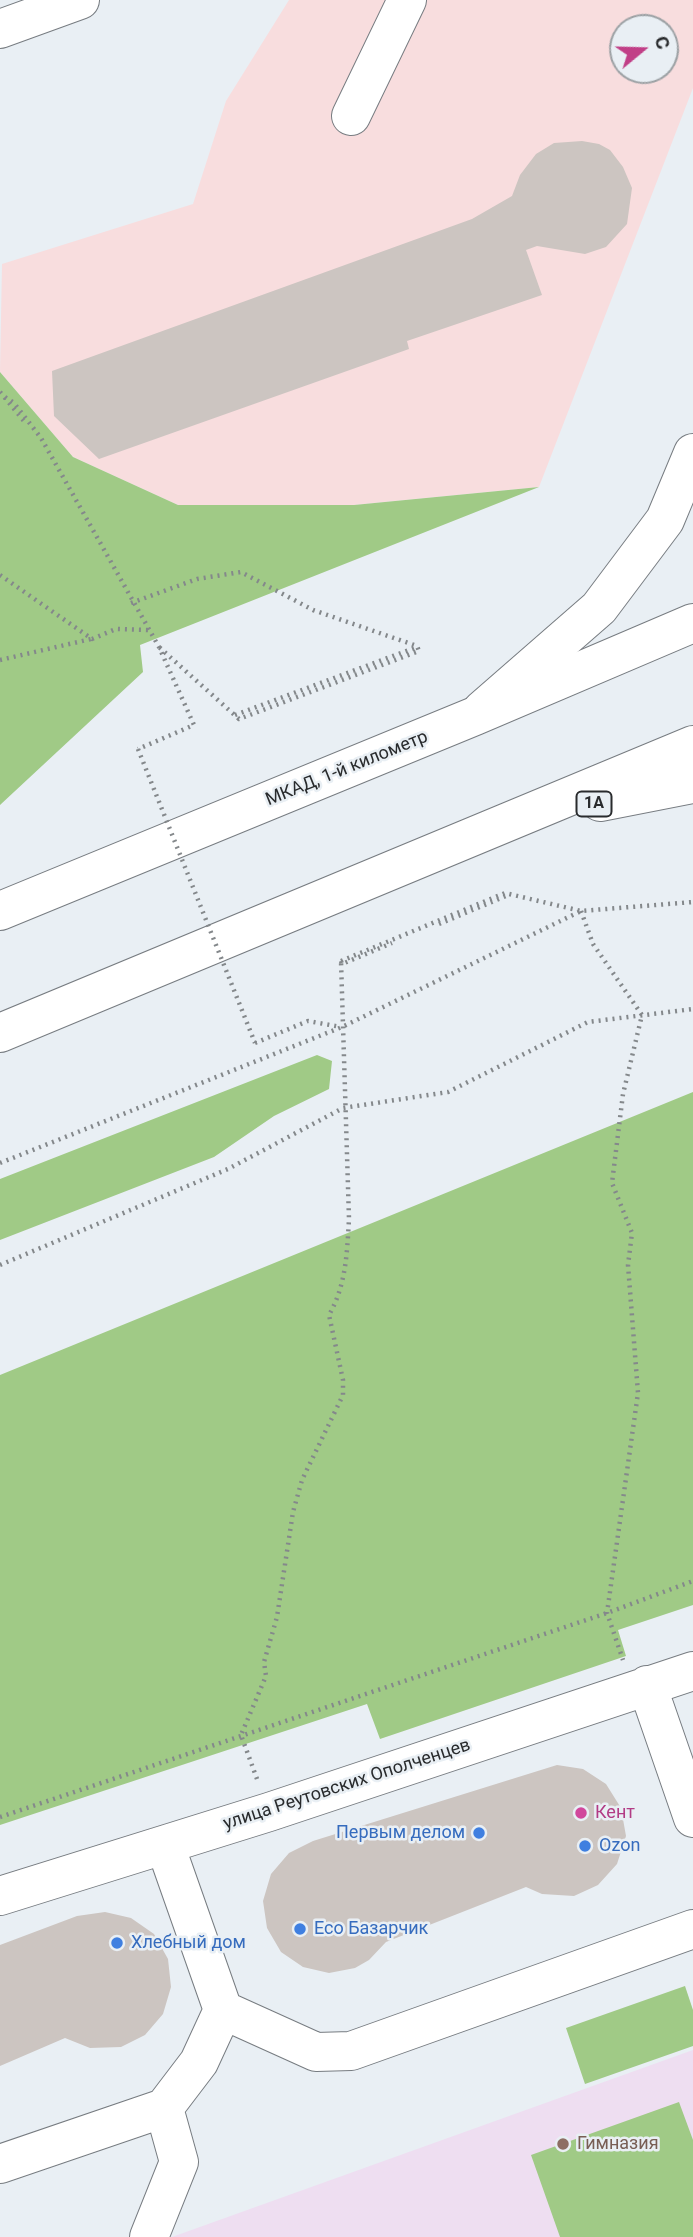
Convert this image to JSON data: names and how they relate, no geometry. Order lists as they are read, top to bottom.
{
  "streets": {
    "main road": ["МКАД, 1-й километр", "1A", "улица Реутовских Ополченцев"]
  },
  "places": [
    "Кент",
    "Первым делом",
    "Ozon",
    "Eco Базарчик",
    "Хлебный дом",
    "Гимназия"
  ],
  "north": "right"
}
